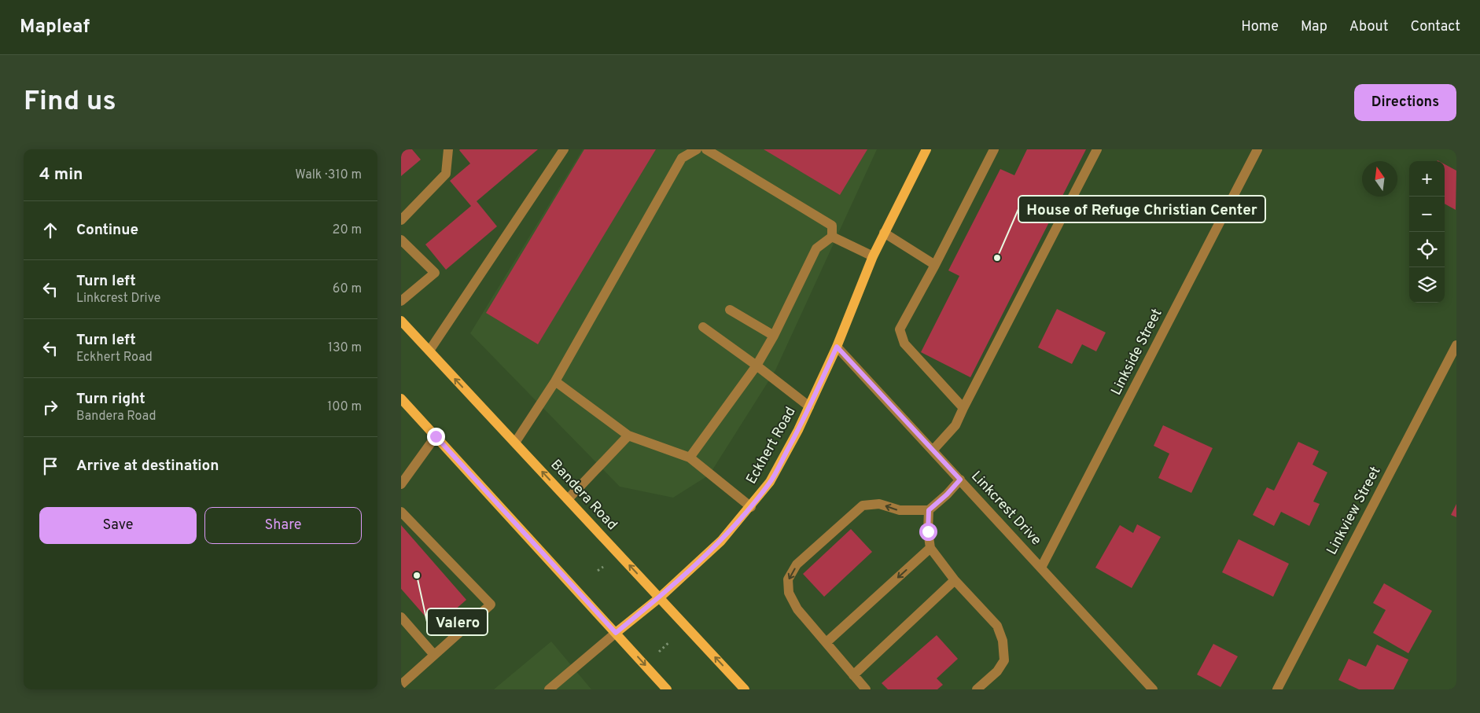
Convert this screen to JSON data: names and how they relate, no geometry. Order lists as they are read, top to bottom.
{
  "streets": {
    "main road": ["Eckhert Road", "Bandera Road"],
    "street": ["Linkside Street", "Linkcrest Drive", "Linkview Street"]
  },
  "crossings": [
    ["Linkside Street", "Linkcrest Drive"],
    ["Eckhert Road", "Bandera Road"],
    ["Eckhert Road", "Linkcrest Drive"]
  ],
  "places": ["House of Refuge Christian Center", "Valero"],
  "north": "top",
  "page": {
    "header": "Mapleaf",
    "nav": [
      "Home",
      "Map",
      "About",
      "Contact"
    ],
    "buttons": [
      "Directions",
      ["Save", "Share"]
    ],
    "title": "Find us",
    "heading": ["4 min", "Walk · 310 m"],
    "map_buttons": ["+", "−"],
    "list": [
      ["Continue", "20 m"],
      ["Turn left", "Linkcrest Drive", "60 m"],
      ["Turn left", "Eckhert Road", "130 m"],
      ["Turn right", "Bandera Road", "100 m"],
      "Arrive at destination"
    ]
  }
}
